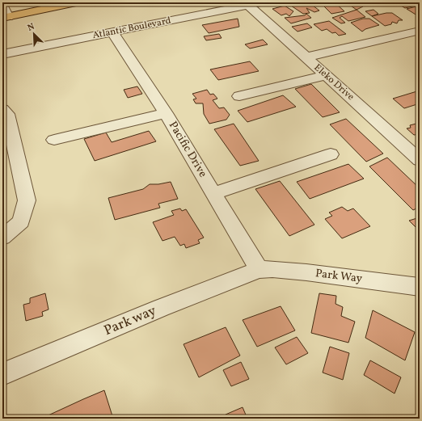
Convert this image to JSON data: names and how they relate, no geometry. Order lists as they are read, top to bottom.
{
  "streets": {
    "street": [
      "Atlantic Boulevard",
      "Eleko Drive",
      "Pacific Drive",
      "Park Way",
      "Park way"
    ]
  },
  "crossings": [
    ["Atlantic Boulevard", "Eleko Drive"],
    ["Atlantic Boulevard", "Pacific Drive"],
    ["Pacific Drive", "Park Way"],
    ["Pacific Drive", "Park way"],
    ["Park Way", "Park way"]
  ],
  "north": "top left"
}
